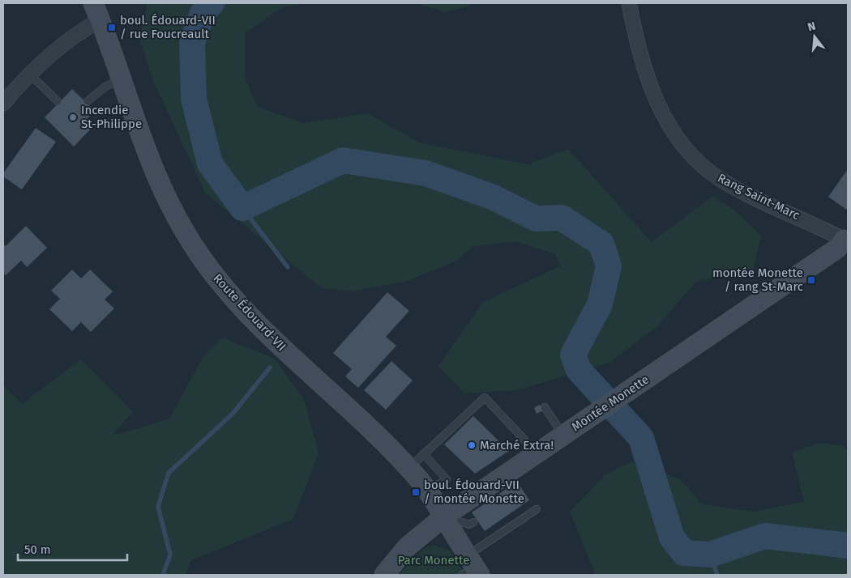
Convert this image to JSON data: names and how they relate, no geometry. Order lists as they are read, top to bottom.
{
  "streets": {
    "main road": ["Route Édouard-VII", "Montée Monette"],
    "street": ["Rang Saint-Marc"]
  },
  "crossings": [
    ["Rang Saint-Marc", "Montée Monette"],
    ["Route Édouard-VII", "Montée Monette"]
  ],
  "parks": ["Parc Monette"],
  "places": {
    "transit": ["boul. Édouard-VII / rue Foucreault", "montée Monette / rang St-Marc", "boul. Édouard-VII / montée Monette"],
    "other": ["Incendie St-Philippe", "Marché Extra!"]
  },
  "scale_bar": "50 m",
  "north": "top"
}
